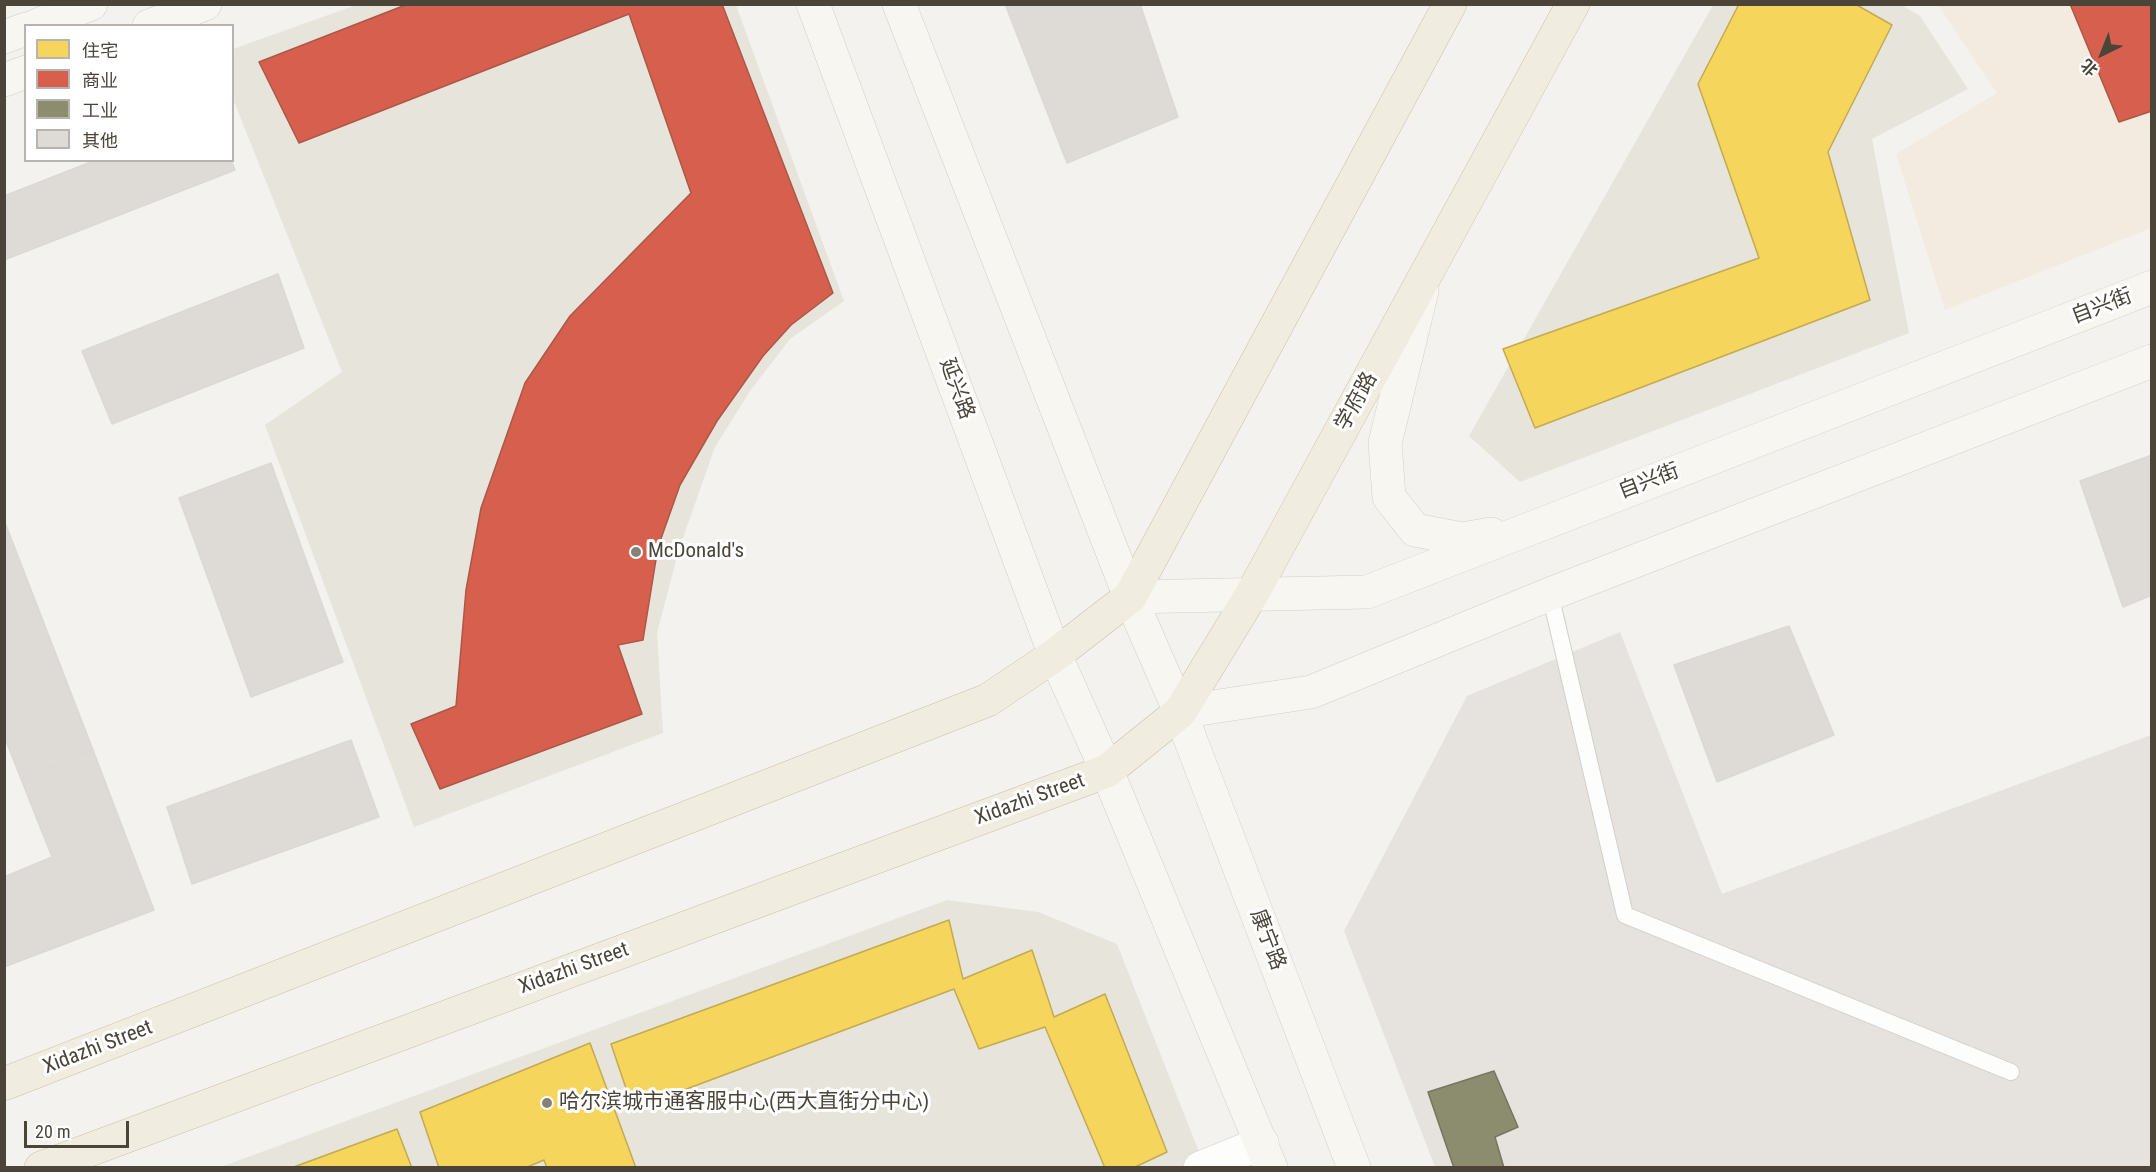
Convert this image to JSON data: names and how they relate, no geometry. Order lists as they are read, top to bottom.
{
  "streets": {
    "highway": ["学府路", "Xidazhi Street"],
    "main road": ["自兴街", "延兴路", "康宁路"]
  },
  "crossings": [
    ["自兴街", "学府路"],
    ["延兴路", "学府路"],
    ["延兴路", "Xidazhi Street"],
    ["学府路", "Xidazhi Street"],
    ["学府路", "康宁路"]
  ],
  "places": ["McDonald's", "哈尔滨城市通客服中心(西大直街分中心)"],
  "legend": [
    "住宅",
    "商业",
    "工业",
    "其他"
  ],
  "scale_bar": "20 m",
  "north": "bottom left"
}
